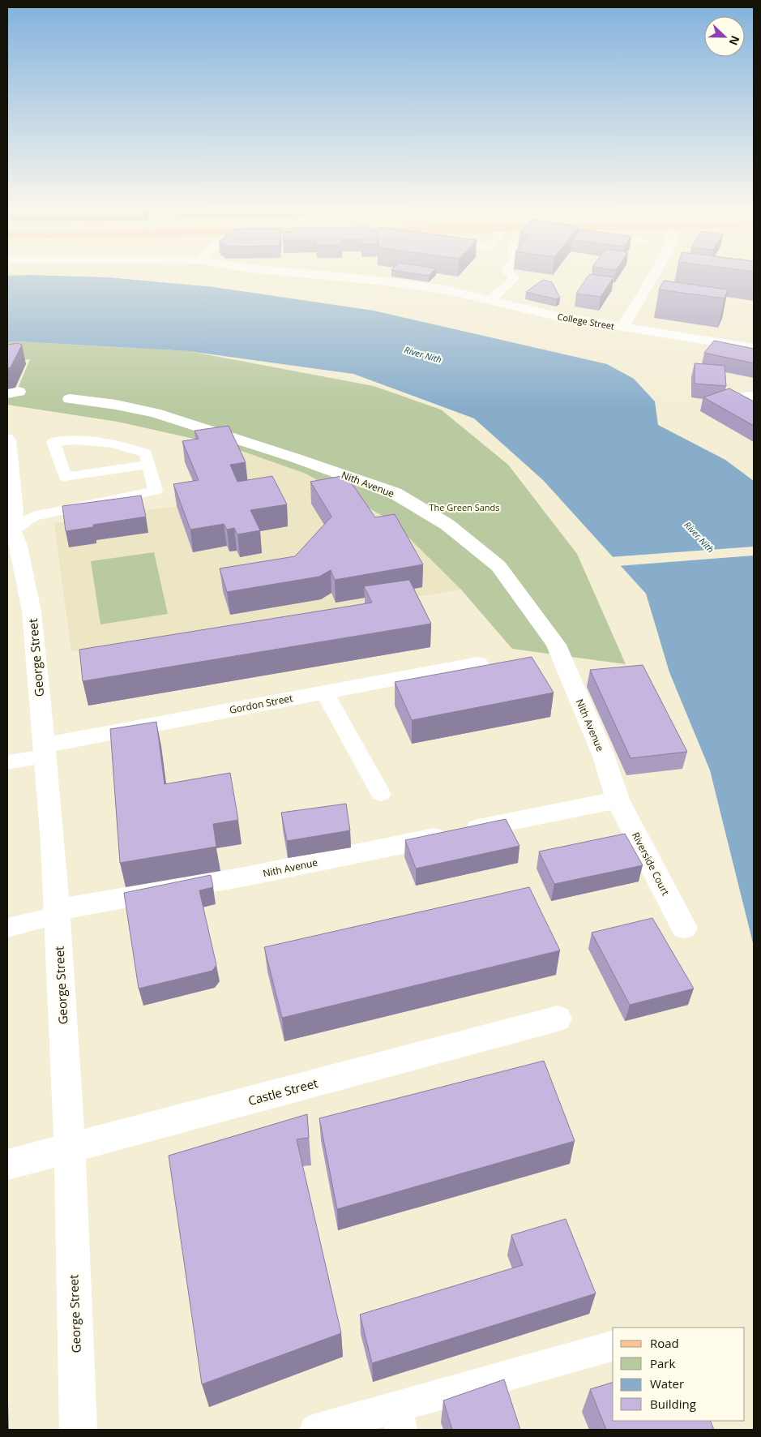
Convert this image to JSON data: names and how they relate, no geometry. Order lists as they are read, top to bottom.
{
  "streets": {
    "street": [
      "College Street",
      "Nith Avenue",
      "George Street",
      "Gordon Street",
      "Riverside Court",
      "Castle Street"
    ]
  },
  "crossings": [
    ["Nith Avenue", "George Street"],
    ["Nith Avenue", "Riverside Court"],
    ["George Street", "Gordon Street"],
    ["George Street", "Castle Street"]
  ],
  "water": ["River Nith"],
  "parks": ["The Green Sands"],
  "legend": [
    "Road",
    "Park",
    "Water",
    "Building"
  ],
  "north": "right"
}
